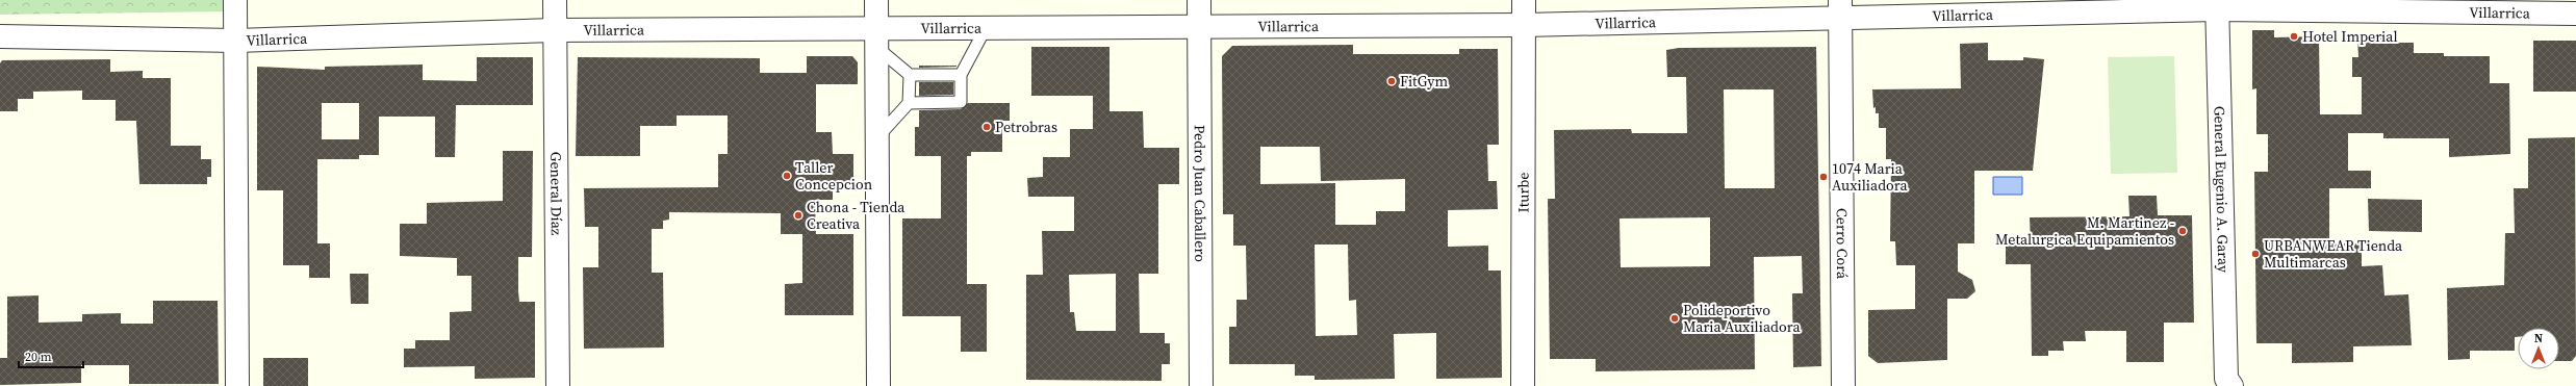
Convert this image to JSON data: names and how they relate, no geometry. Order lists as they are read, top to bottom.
{
  "streets": {
    "street": [
      "Villarrica",
      "General Eugenio A. Garay",
      "General Díaz",
      "Pedro Juan Caballero",
      "Iturbe",
      "Cerro Corá"
    ]
  },
  "crossings": [
    ["Villarrica", "General Eugenio A. Garay"],
    ["Villarrica", "General Díaz"],
    ["Villarrica", "Pedro Juan Caballero"],
    ["Villarrica", "Iturbe"],
    ["Villarrica", "Cerro Corá"]
  ],
  "places": [
    "Hotel Imperial",
    "FitGym",
    "Petrobras",
    "Taller Concepcion",
    "1074 Maria Auxiliadora",
    "Chona - Tienda Creativa",
    "M. Martinez - Metalurgica Equipamientos",
    "URBANWEAR Tienda Multimarcas",
    "Polideportivo Maria Auxiliadora"
  ],
  "scale_bar": "20 m",
  "north": "top"
}
